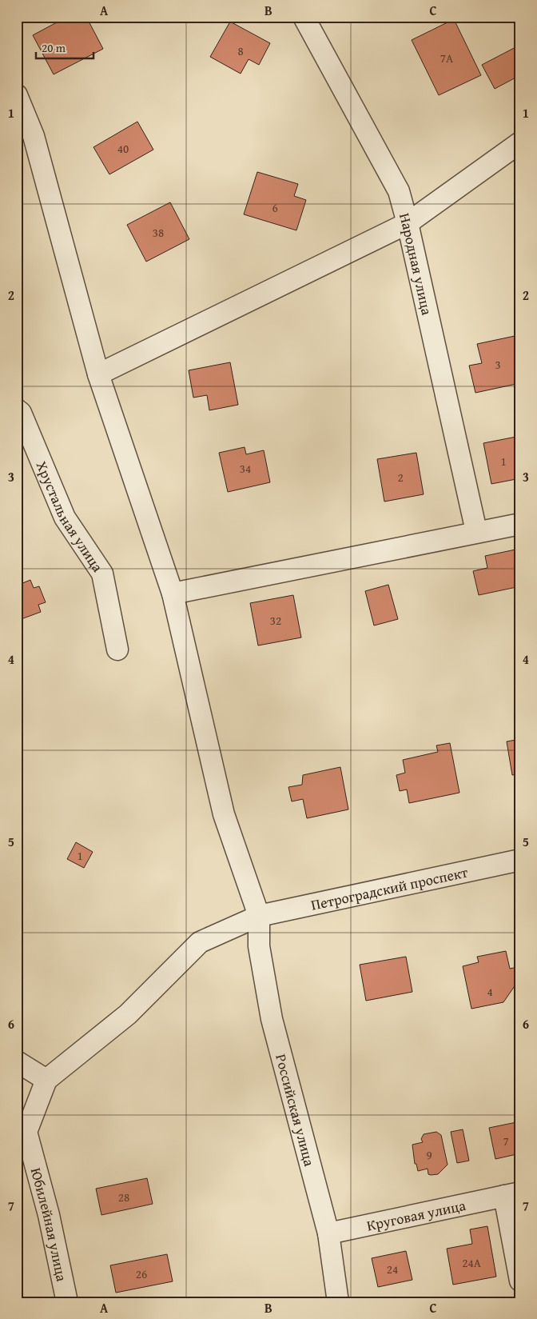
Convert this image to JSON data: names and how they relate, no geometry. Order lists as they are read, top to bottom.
{
  "streets": {
    "street": [
      "Народная улица",
      "Хрустальная улица",
      "Петроградский проспект",
      "Российская улица",
      "Круговая улица",
      "Юбилейная улица"
    ]
  },
  "crossings": [
    ["Петроградский проспект", "Российская улица"],
    ["Петроградский проспект", "Юбилейная улица"],
    ["Российская улица", "Круговая улица"]
  ],
  "house_numbers": [
    "8",
    "7А",
    "40",
    "6",
    "38",
    "3",
    "1",
    "34",
    "2",
    "32",
    "1",
    "4",
    "7",
    "9",
    "28",
    "24А",
    "24",
    "26"
  ],
  "scale_bar": "20 m",
  "grid": {
    "columns": ["A", "B", "C"],
    "rows": [
      "1",
      "2",
      "3",
      "4",
      "5",
      "6",
      "7"
    ]
  }
}
